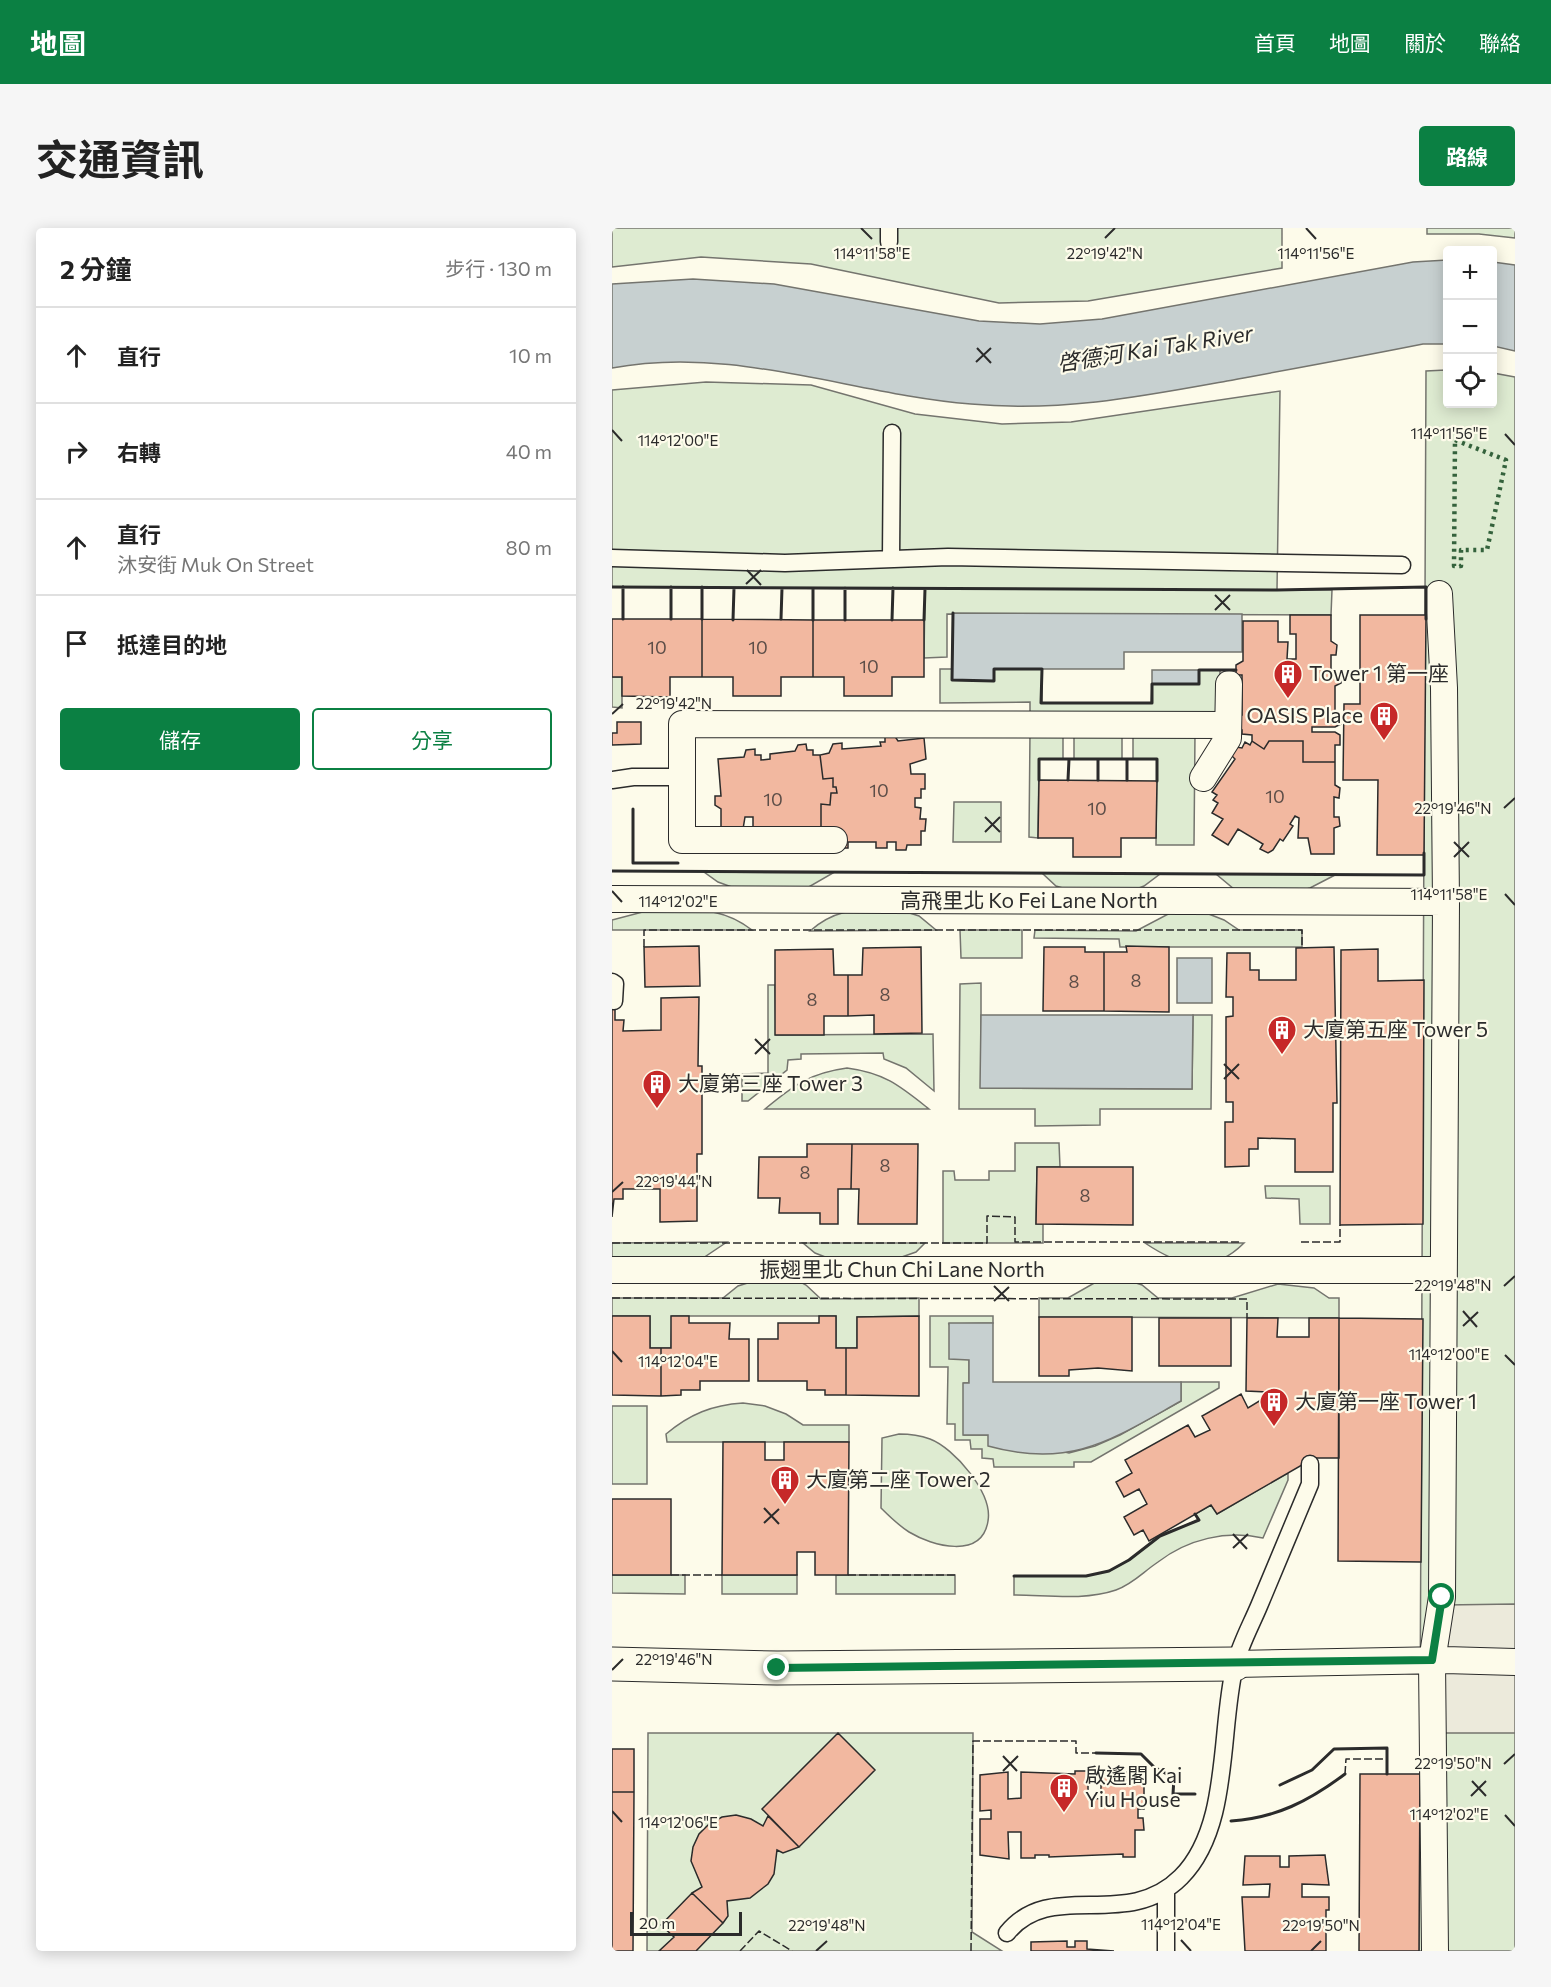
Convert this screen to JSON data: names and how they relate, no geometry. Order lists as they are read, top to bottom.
{
  "streets": {
    "street": ["高飛里北 Ko Fei Lane North", "振翅里北 Chun Chi Lane North"]
  },
  "water": ["啓德河 Kai Tak River"],
  "places": {
    "building": [
      "Tower 1 第一座",
      "OASIS Place",
      "大廈第五座 Tower 5",
      "大廈第三座 Tower 3",
      "大廈第一座 Tower 1",
      "大廈第二座 Tower 2",
      "啟遙閣 Kai Yiu House"
    ]
  },
  "house_numbers": [
    "10",
    "10",
    "10",
    "10",
    "10",
    "10",
    "10",
    "8",
    "8",
    "8",
    "8",
    "8",
    "8",
    "8"
  ],
  "scale_bar": "20 m",
  "page": {
    "header": "地圖",
    "nav": [
      "首頁",
      "地圖",
      "關於",
      "聯絡"
    ],
    "title": "交通資訊",
    "buttons": [
      "路線",
      ["儲存", "分享"]
    ],
    "heading": ["2 分鐘", "步行 · 130 m"],
    "map_buttons": ["+", "−"],
    "list": [
      ["直行", "10 m"],
      ["右轉", "40 m"],
      ["直行", "沐安街 Muk On Street", "80 m"],
      "抵達目的地"
    ],
    "scale": "20 m"
  },
  "coordinates": [
    "22°19'42\"N",
    "114°11'58\"E",
    "114°11'56\"E",
    "114°12'00\"E",
    "22°19'46\"N",
    "114°12'02\"E",
    "22°19'44\"N",
    "22°19'48\"N",
    "114°12'04\"E",
    "22°19'50\"N",
    "114°12'06\"E"
  ]
}
